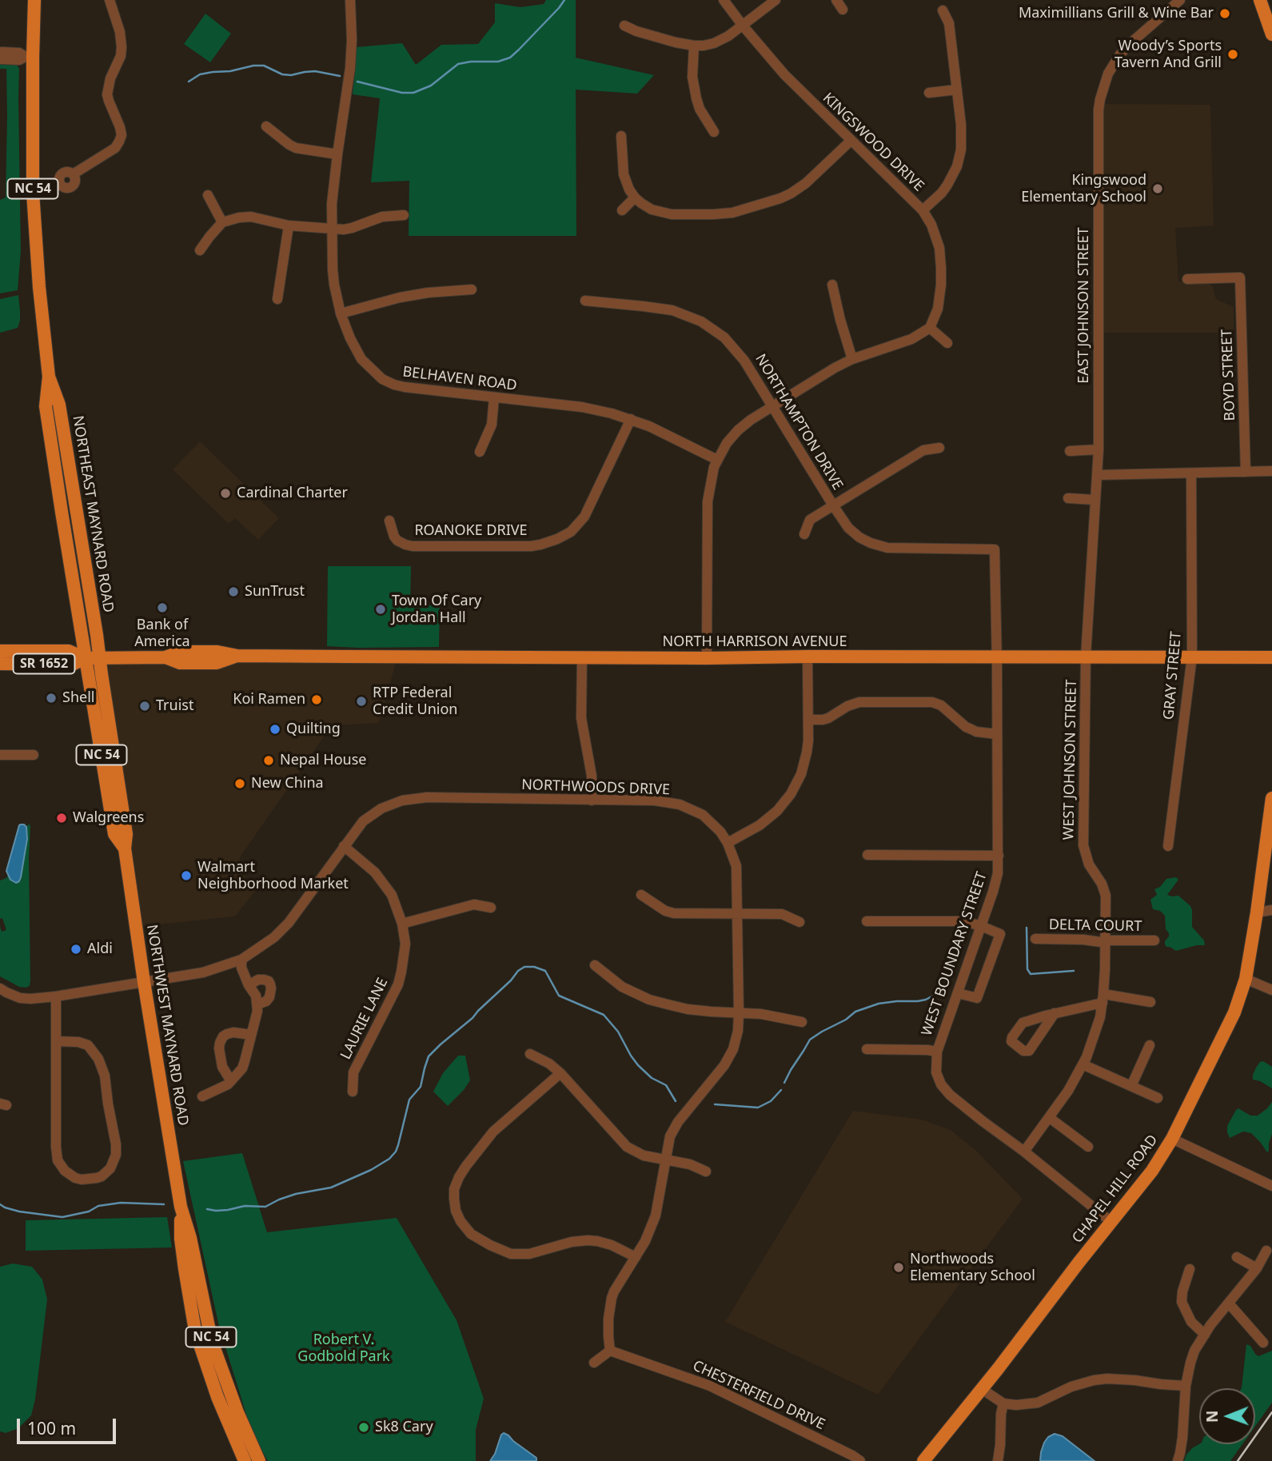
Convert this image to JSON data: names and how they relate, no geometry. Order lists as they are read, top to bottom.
{
  "streets": {
    "main road": [
      "NC 54",
      "NORTHEAST MAYNARD ROAD",
      "NORTH HARRISON AVENUE",
      "SR 1652",
      "NORTHWEST MAYNARD ROAD",
      "CHAPEL HILL ROAD"
    ],
    "street": [
      "KINGSWOOD DRIVE",
      "EAST JOHNSON STREET",
      "BOYD STREET",
      "BELHAVEN ROAD",
      "NORTHAMPTON DRIVE",
      "ROANOKE DRIVE",
      "GRAY STREET",
      "WEST JOHNSON STREET",
      "NORTHWOODS DRIVE",
      "DELTA COURT",
      "WEST BOUNDARY STREET",
      "LAURIE LANE",
      "CHESTERFIELD DRIVE"
    ]
  },
  "crossings": [
    ["EAST JOHNSON STREET", "WEST JOHNSON STREET"],
    ["BELHAVEN ROAD", "ROANOKE DRIVE"],
    ["NORTHAMPTON DRIVE", "WEST BOUNDARY STREET"],
    ["NORTHEAST MAYNARD ROAD", "NORTH HARRISON AVENUE"],
    ["NORTHEAST MAYNARD ROAD", "NORTHWEST MAYNARD ROAD"],
    ["NORTH HARRISON AVENUE", "GRAY STREET"],
    ["NORTH HARRISON AVENUE", "WEST JOHNSON STREET"],
    ["NORTH HARRISON AVENUE", "WEST BOUNDARY STREET"],
    ["NORTH HARRISON AVENUE", "NORTHWEST MAYNARD ROAD"],
    ["WEST JOHNSON STREET", "DELTA COURT"],
    ["WEST JOHNSON STREET", "WEST BOUNDARY STREET"],
    ["NORTHWOODS DRIVE", "LAURIE LANE"],
    ["NORTHWOODS DRIVE", "NORTHWEST MAYNARD ROAD"],
    ["NORTHWOODS DRIVE", "CHESTERFIELD DRIVE"],
    ["WEST BOUNDARY STREET", "CHAPEL HILL ROAD"]
  ],
  "parks": ["Robert V. Godbold Park"],
  "places": [
    "Maximillians Grill & Wine Bar",
    "Woody’s Sports Tavern And Grill",
    "Kingswood Elementary School",
    "Cardinal Charter",
    "SunTrust",
    "Bank of America",
    "Town Of Cary Jordan Hall",
    "Shell",
    "Koi Ramen",
    "RTP Federal Credit Union",
    "Truist",
    "Quilting",
    "Nepal House",
    "New China",
    "Walgreens",
    "Walmart Neighborhood Market",
    "Aldi",
    "Northwoods Elementary School",
    "Sk8 Cary"
  ],
  "scale_bar": "100 m",
  "north": "left"
}
